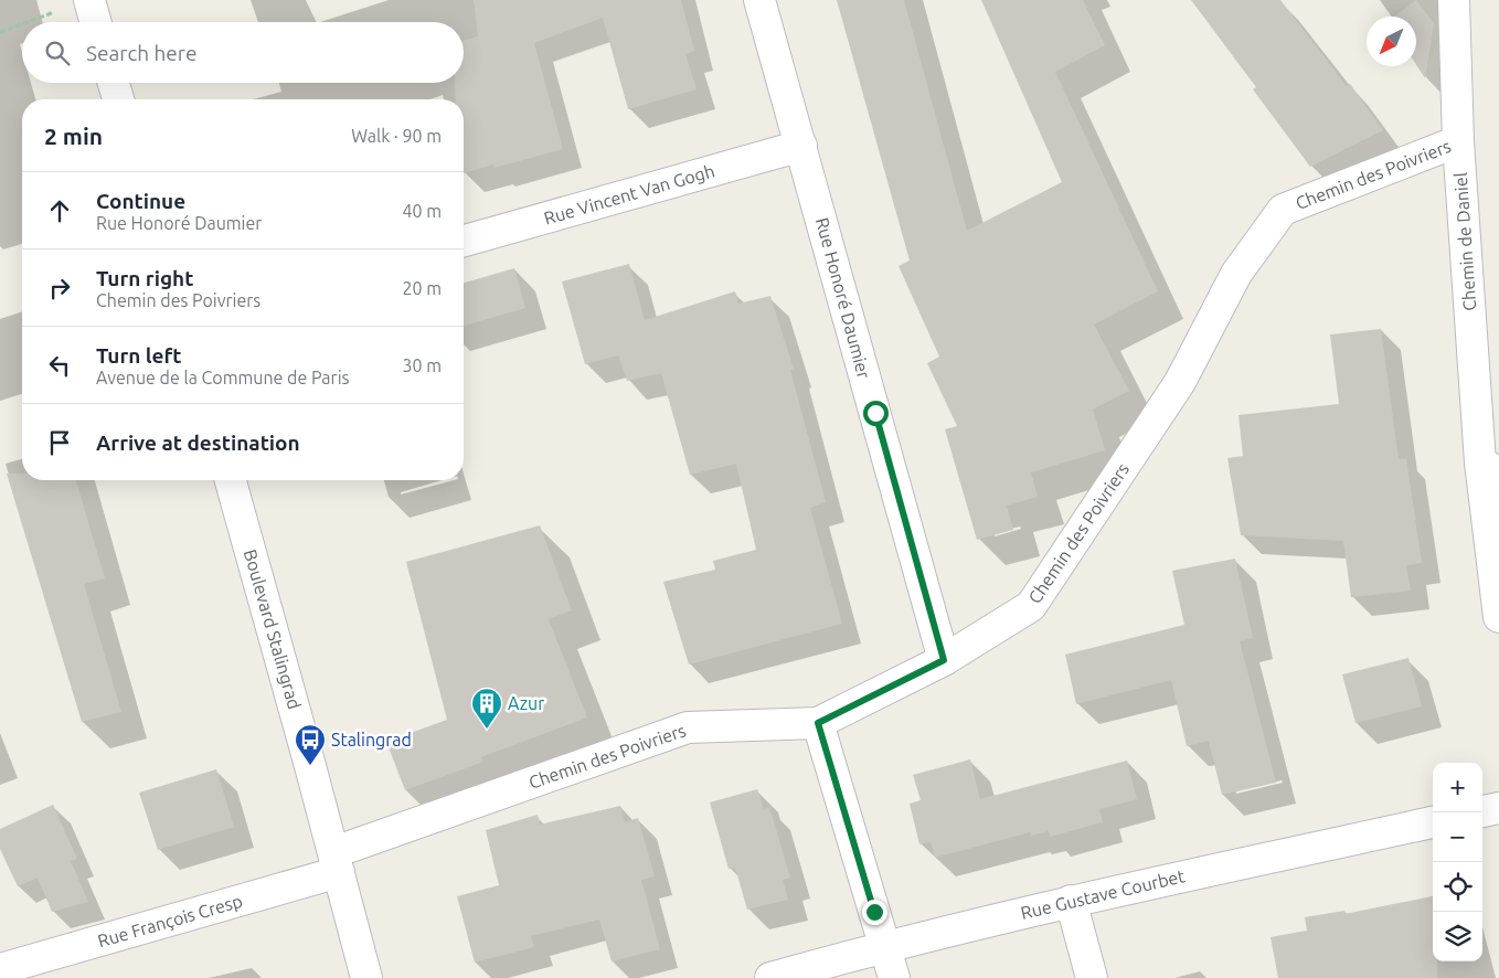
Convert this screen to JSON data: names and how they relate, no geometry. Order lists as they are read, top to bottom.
{
  "streets": {
    "street": [
      "Chemin des Poivriers",
      "Rue Vincent Van Gogh",
      "Chemin de Daniel",
      "Rue Honoré Daumier",
      "Boulevard Stalingrad",
      "Rue Gustave Courbet",
      "Rue François Cresp"
    ]
  },
  "crossings": [
    ["Chemin des Poivriers", "Chemin de Daniel"],
    ["Chemin des Poivriers", "Rue Honoré Daumier"],
    ["Chemin des Poivriers", "Boulevard Stalingrad"],
    ["Chemin des Poivriers", "Rue François Cresp"],
    ["Rue Vincent Van Gogh", "Rue Honoré Daumier"],
    ["Boulevard Stalingrad", "Rue François Cresp"]
  ],
  "places": {
    "building": ["Azur"],
    "bus stop": ["Stalingrad"]
  },
  "north": "bottom left",
  "page": {
    "search": "Search here",
    "heading": ["2 min", "Walk · 90 m"],
    "list": [
      ["Continue", "Rue Honoré Daumier", "40 m"],
      ["Turn right", "Chemin des Poivriers", "20 m"],
      ["Turn left", "Avenue de la Commune de Paris", "30 m"],
      "Arrive at destination"
    ],
    "map_buttons": ["+", "−"]
  }
}
